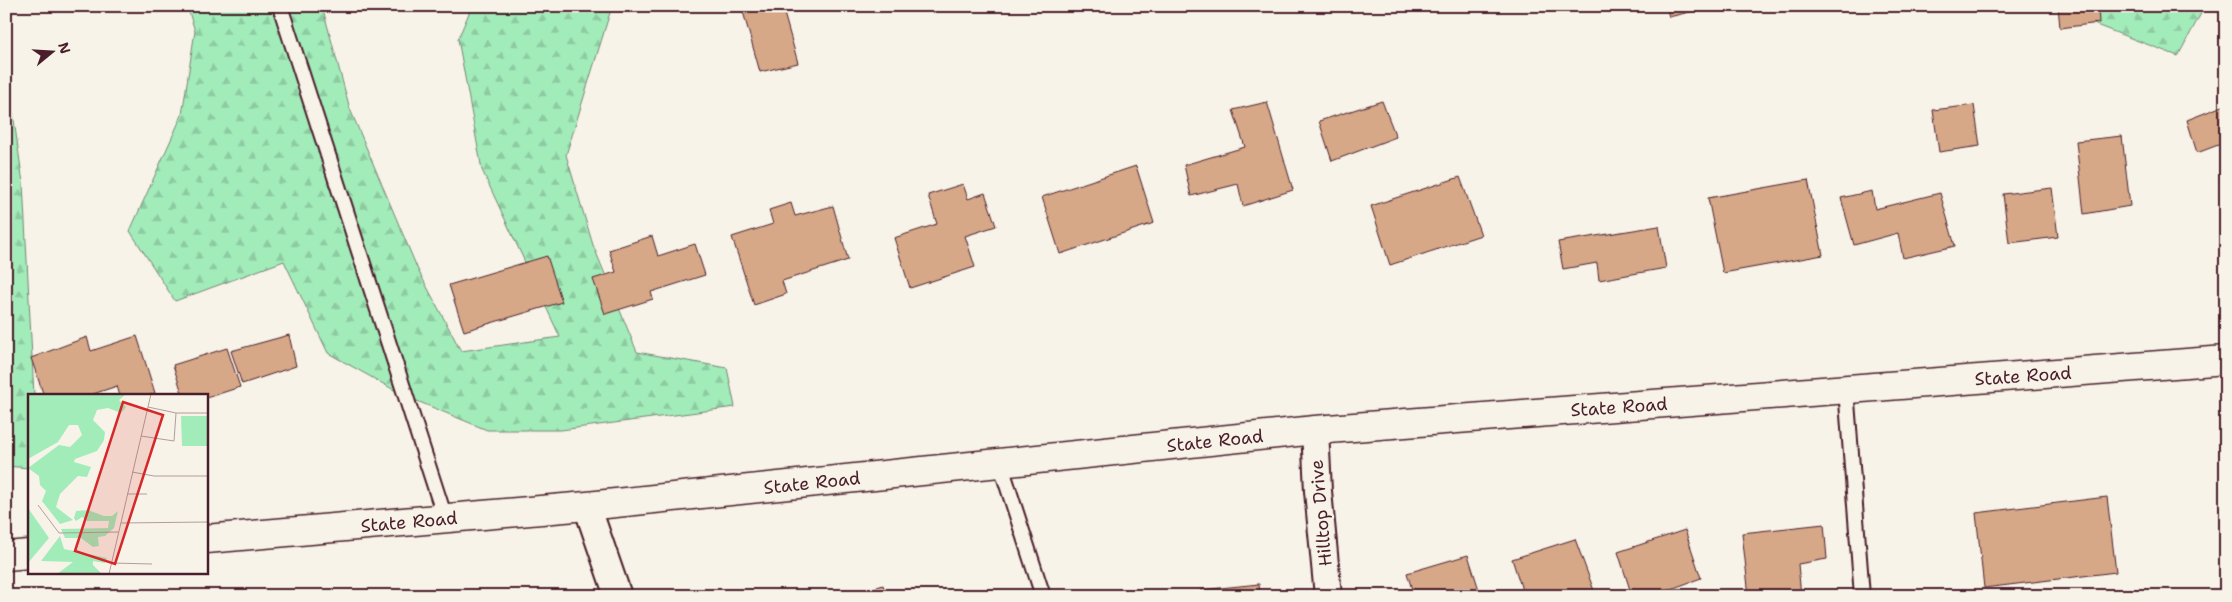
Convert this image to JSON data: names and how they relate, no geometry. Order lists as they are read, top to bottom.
{
  "streets": {
    "main road": ["State Road"],
    "street": ["Hilltop Drive"]
  },
  "crossings": [
    ["State Road", "Hilltop Drive"]
  ],
  "north": "right"
}
